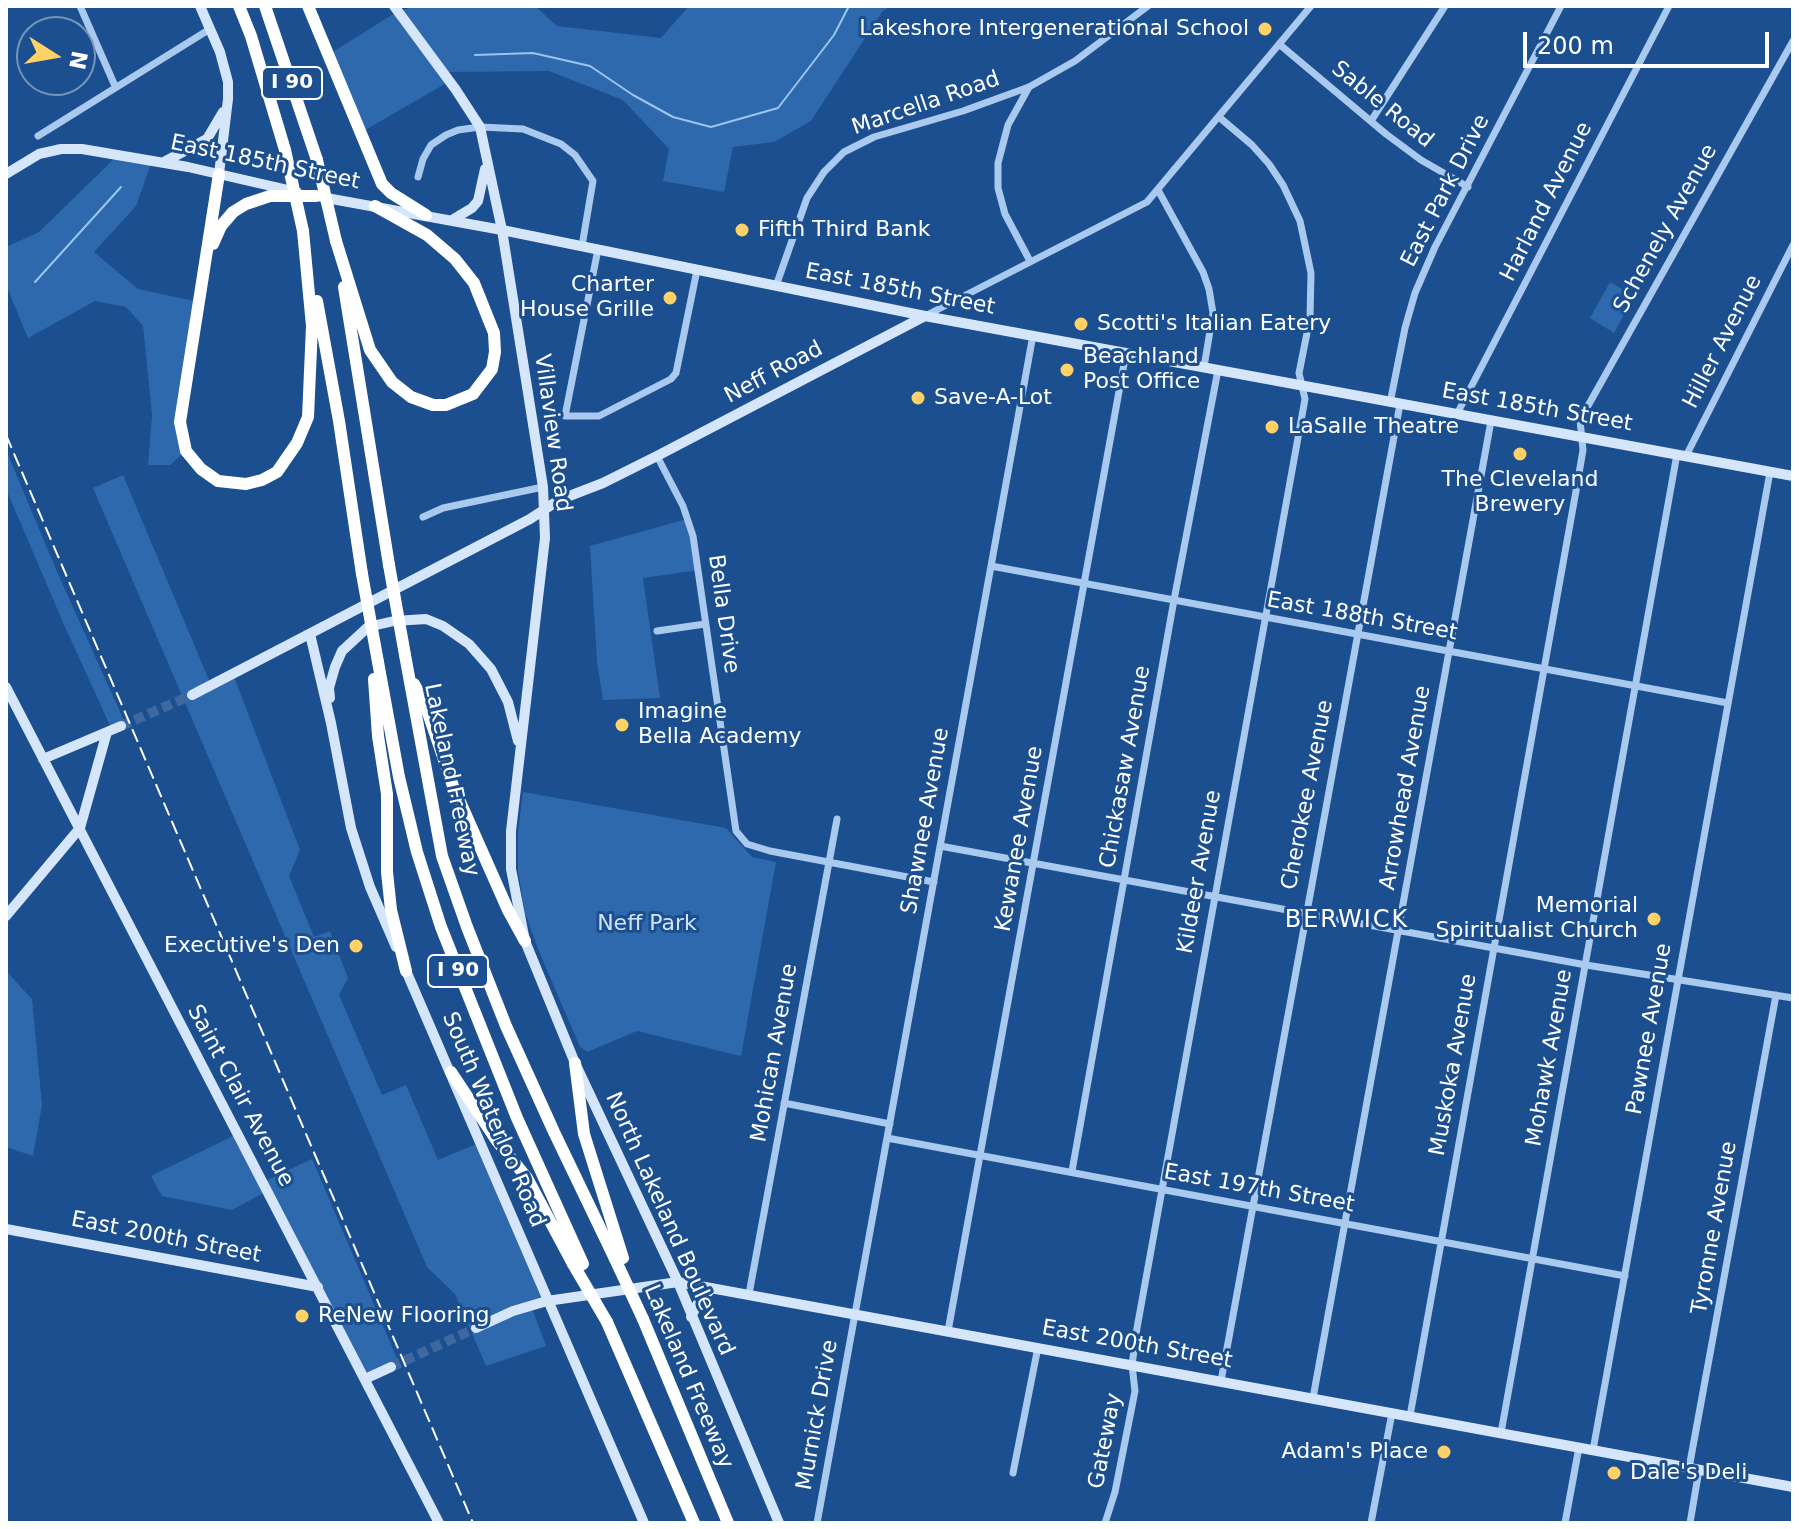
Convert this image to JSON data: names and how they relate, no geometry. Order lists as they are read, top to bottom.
{
  "streets": {
    "highway": ["I 90", "Lakeland Freeway"],
    "street": [
      "Marcella Road",
      "Sable Road",
      "East 185th Street",
      "East Park Drive",
      "Harland Avenue",
      "Schenely Avenue",
      "Hiller Avenue",
      "Neff Road",
      "Villaview Road",
      "Bella Drive",
      "East 188th Street",
      "Chickasaw Avenue",
      "Arrowhead Avenue",
      "Cherokee Avenue",
      "Shawnee Avenue",
      "Kewanee Avenue",
      "Kildeer Avenue",
      "Pawnee Avenue",
      "Mohican Avenue",
      "Mohawk Avenue",
      "Muskoka Avenue",
      "Saint Clair Avenue",
      "South Waterloo Road",
      "East 197th Street",
      "North Lakeland Boulevard",
      "Tyronne Avenue",
      "East 200th Street",
      "Murnick Drive",
      "Gateway"
    ]
  },
  "crossings": [
    ["I 90", "Lakeland Freeway"],
    ["Marcella Road", "East 185th Street"],
    ["Sable Road", "East Park Drive"],
    ["Sable Road", "Neff Road"],
    ["East 185th Street", "East Park Drive"],
    ["East 185th Street", "Harland Avenue"],
    ["East 185th Street", "Schenely Avenue"],
    ["East 185th Street", "Hiller Avenue"],
    ["East 185th Street", "Neff Road"],
    ["East 185th Street", "Villaview Road"],
    ["East 185th Street", "Chickasaw Avenue"],
    ["East 185th Street", "Arrowhead Avenue"],
    ["East 185th Street", "Cherokee Avenue"],
    ["East 185th Street", "Shawnee Avenue"],
    ["East 185th Street", "Kewanee Avenue"],
    ["East 185th Street", "Kildeer Avenue"],
    ["East 185th Street", "Pawnee Avenue"],
    ["East 185th Street", "Mohawk Avenue"],
    ["East 185th Street", "Muskoka Avenue"],
    ["East Park Drive", "Cherokee Avenue"],
    ["Schenely Avenue", "Muskoka Avenue"],
    ["Hiller Avenue", "Mohawk Avenue"],
    ["Neff Road", "Villaview Road"],
    ["Neff Road", "Bella Drive"],
    ["Neff Road", "Kildeer Avenue"],
    ["Neff Road", "South Waterloo Road"],
    ["Villaview Road", "North Lakeland Boulevard"],
    ["Bella Drive", "Mohican Avenue"],
    ["East 188th Street", "Chickasaw Avenue"],
    ["East 188th Street", "Arrowhead Avenue"],
    ["East 188th Street", "Cherokee Avenue"],
    ["East 188th Street", "Shawnee Avenue"],
    ["East 188th Street", "Kewanee Avenue"],
    ["East 188th Street", "Kildeer Avenue"],
    ["East 188th Street", "Pawnee Avenue"],
    ["East 188th Street", "Mohawk Avenue"],
    ["East 188th Street", "Muskoka Avenue"],
    ["Chickasaw Avenue", "East 197th Street"],
    ["Arrowhead Avenue", "East 197th Street"],
    ["Arrowhead Avenue", "East 200th Street"],
    ["Cherokee Avenue", "East 197th Street"],
    ["Cherokee Avenue", "East 200th Street"],
    ["Shawnee Avenue", "East 197th Street"],
    ["Shawnee Avenue", "East 200th Street"],
    ["Shawnee Avenue", "Murnick Drive"],
    ["Kewanee Avenue", "East 197th Street"],
    ["Kewanee Avenue", "East 200th Street"],
    ["Kildeer Avenue", "East 197th Street"],
    ["Kildeer Avenue", "East 200th Street"],
    ["Kildeer Avenue", "Gateway"],
    ["Pawnee Avenue", "East 197th Street"],
    ["Pawnee Avenue", "East 200th Street"],
    ["Mohican Avenue", "East 200th Street"],
    ["Mohawk Avenue", "East 197th Street"],
    ["Mohawk Avenue", "East 200th Street"],
    ["Muskoka Avenue", "East 197th Street"],
    ["Muskoka Avenue", "East 200th Street"],
    ["Saint Clair Avenue", "East 200th Street"],
    ["South Waterloo Road", "East 200th Street"],
    ["North Lakeland Boulevard", "East 200th Street"],
    ["Tyronne Avenue", "East 200th Street"],
    ["East 200th Street", "Murnick Drive"],
    ["East 200th Street", "Gateway"]
  ],
  "districts": ["BERWICK"],
  "parks": ["Neff Park"],
  "places": [
    "Lakeshore Intergenerational School",
    "Fifth Third Bank",
    "Charter House Grille",
    "Scotti's Italian Eatery",
    "Beachland Post Office",
    "Save-A-Lot",
    "LaSalle Theatre",
    "The Cleveland Brewery",
    "Imagine Bella Academy",
    "Memorial Spiritualist Church",
    "Executive's Den",
    "ReNew Flooring",
    "Adam's Place",
    "Dale's Deli"
  ],
  "scale_bar": "200 m",
  "north": "right"
}
